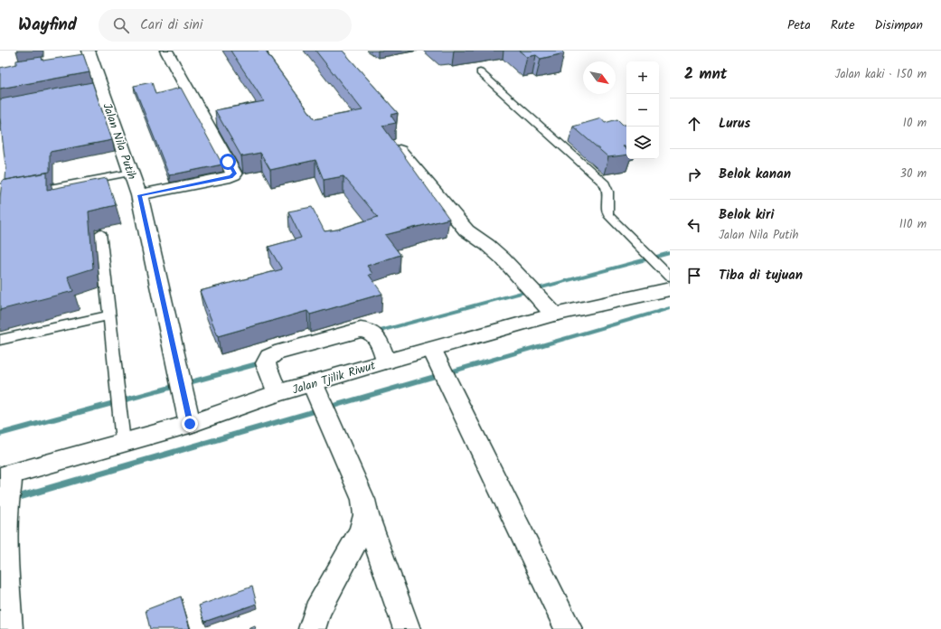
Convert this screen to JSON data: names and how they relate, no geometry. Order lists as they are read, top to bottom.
{
  "streets": {
    "main road": ["Jalan Nila Putih", "Jalan Tjilik Riwut"]
  },
  "crossings": [
    ["Jalan Nila Putih", "Jalan Tjilik Riwut"]
  ],
  "north": "bottom right",
  "page": {
    "header": "Wayfind",
    "search": "Cari di sini",
    "nav": ["Peta", "Rute", "Disimpan"],
    "heading": ["2 mnt", "Jalan kaki · 150 m"],
    "map_buttons": ["+", "−"],
    "list": [
      ["Lurus", "10 m"],
      ["Belok kanan", "30 m"],
      ["Belok kiri", "Jalan Nila Putih", "110 m"],
      "Tiba di tujuan"
    ]
  }
}
